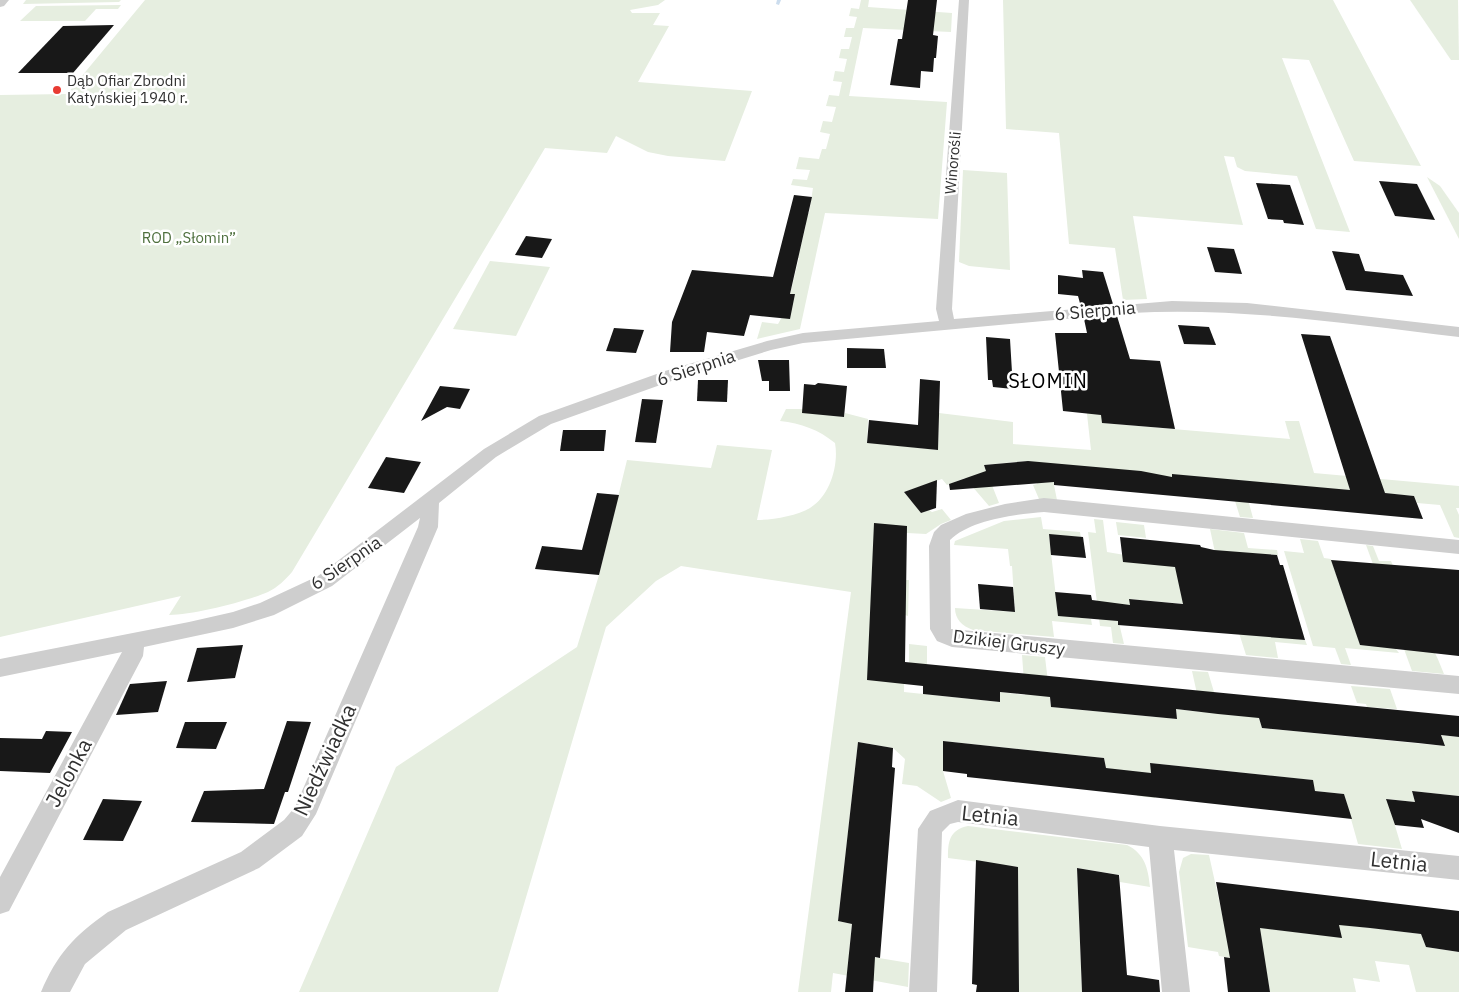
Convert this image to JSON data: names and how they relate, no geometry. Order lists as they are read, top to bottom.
{
  "streets": {
    "street": [
      "Winorośli",
      "6 Sierpnia",
      "Dzikiej Gruszy",
      "Niedźwiadka",
      "Jelonka",
      "Letnia"
    ]
  },
  "crossings": [
    ["Winorośli", "6 Sierpnia"],
    ["6 Sierpnia", "Niedźwiadka"],
    ["6 Sierpnia", "Jelonka"]
  ],
  "districts": ["SŁOMIN"],
  "parks": ["ROD „Słomin”"],
  "places": ["Dąb Ofiar Zbrodni Katyńskiej 1940 r."]
}
